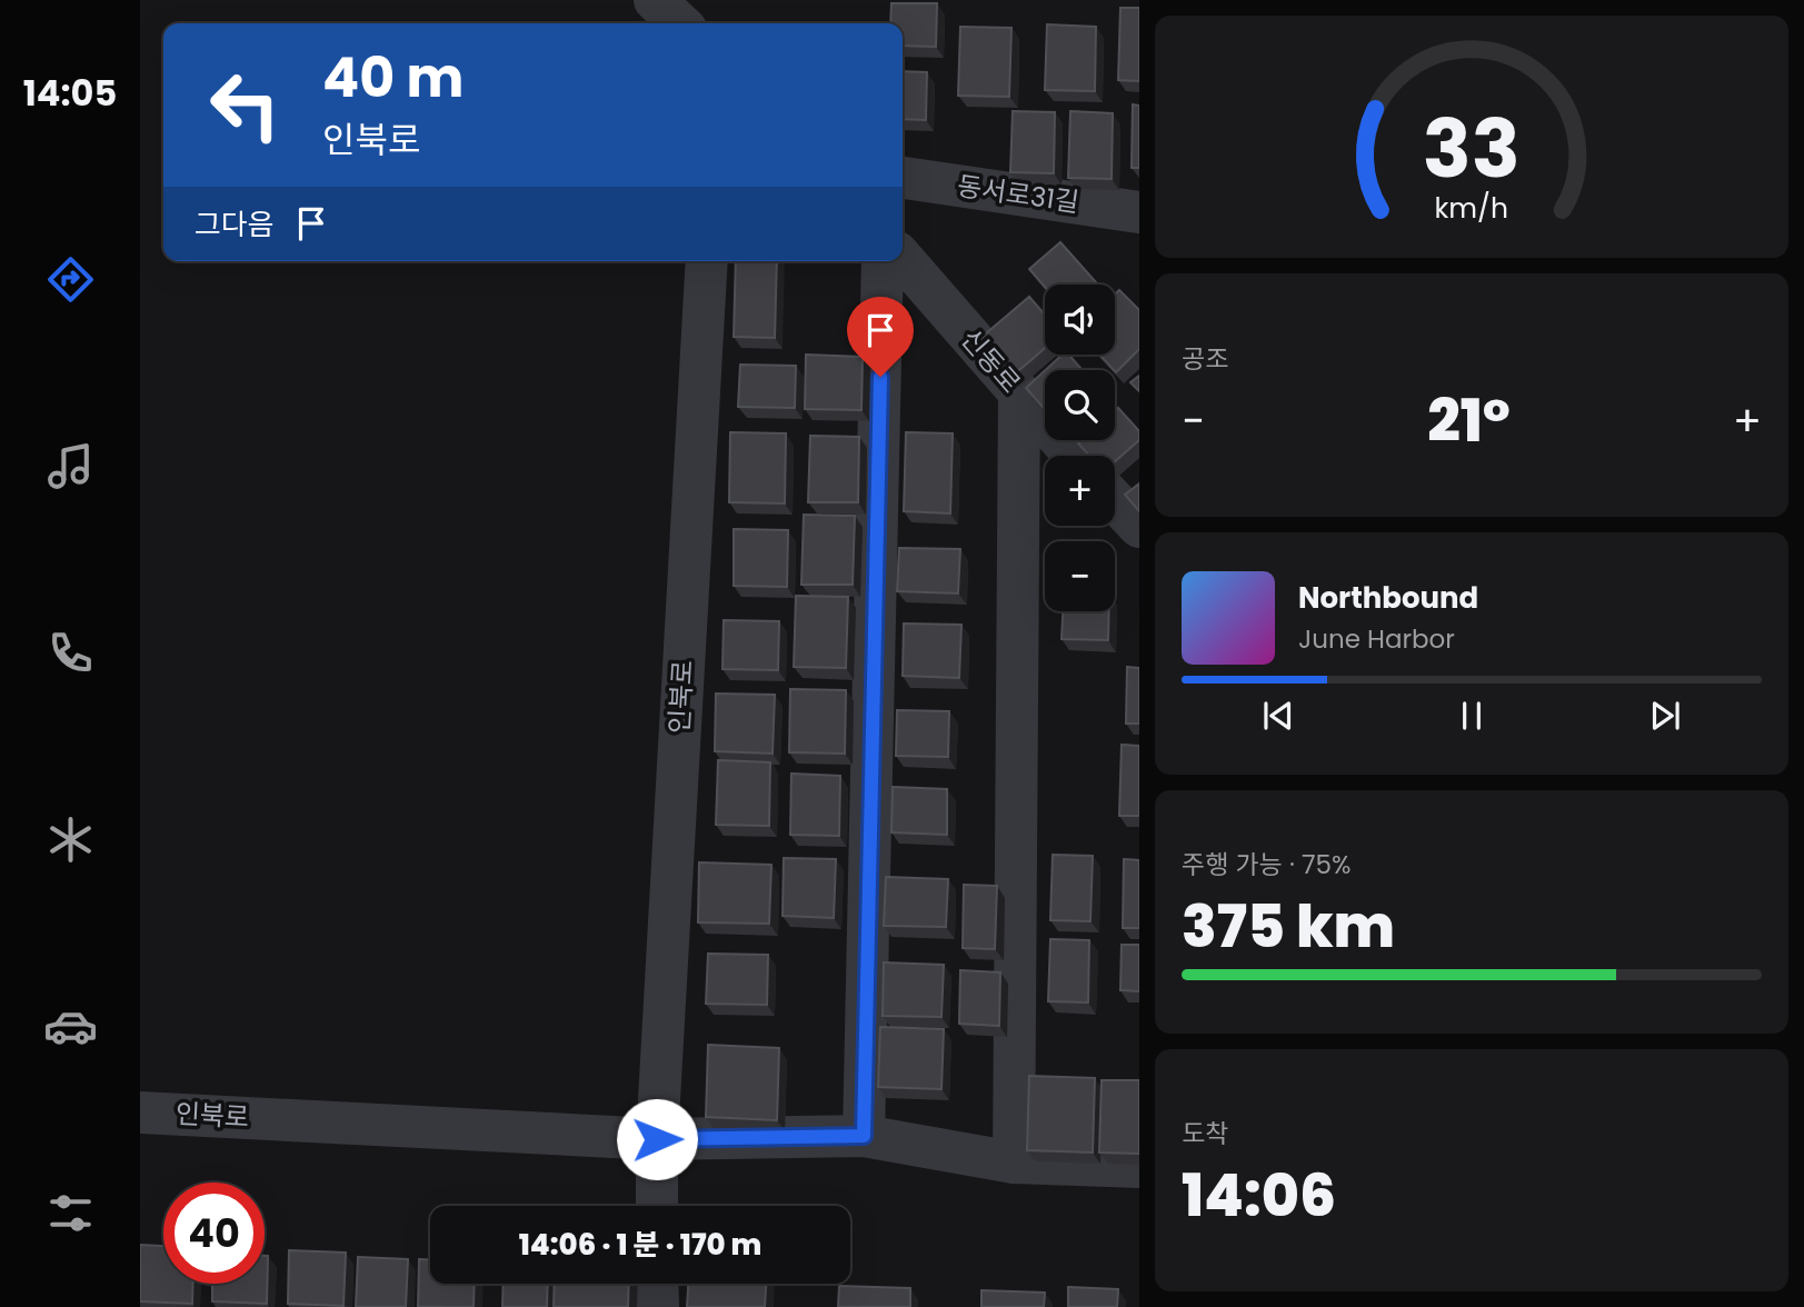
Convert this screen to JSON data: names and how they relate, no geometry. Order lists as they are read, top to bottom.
{
  "streets": {
    "street": ["동서로31길", "신동로", "인북로"]
  },
  "page": {
    "tabs": "14:05",
    "turn": ["40 m", "인북로"],
    "then": "그다음",
    "tile": [
      "공조",
      ["주행 가능 · 75%", "375 km"],
      ["도착", "14:06"]
    ],
    "map_buttons": ["+", "−"],
    "heat": ["−", "21°", "+"],
    "song": ["Northbound", "June Harbor"],
    "limit": "40",
    "trip": "14:06 · 1 분 · 170 m",
    "gauge": ["33", "km/h"]
  }
}
